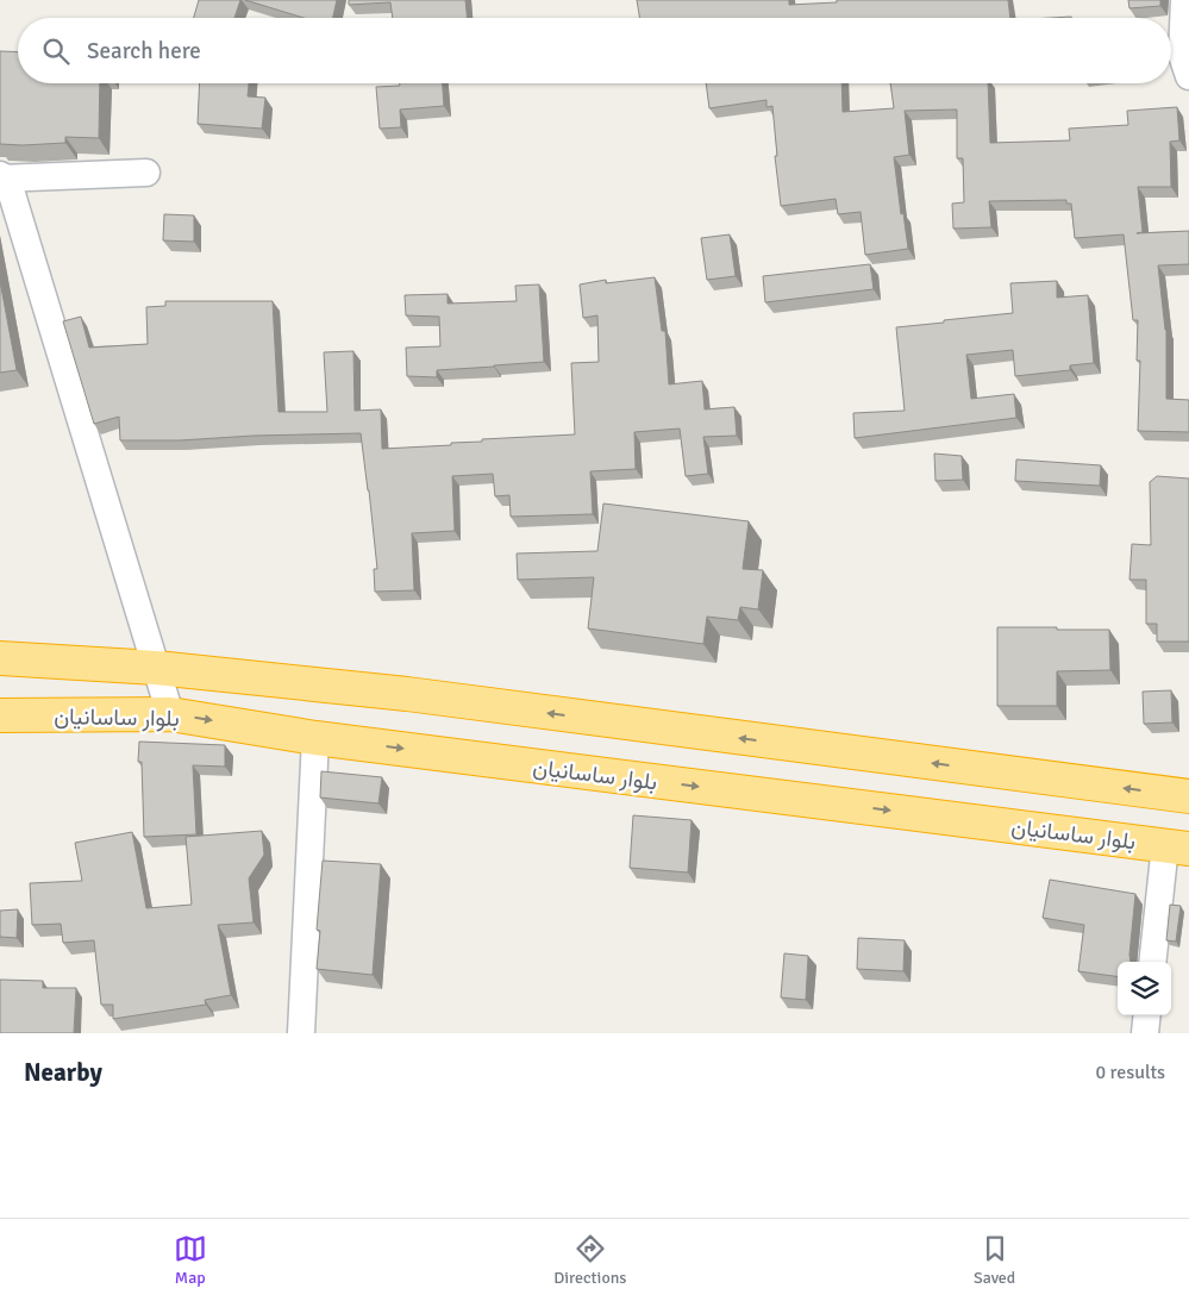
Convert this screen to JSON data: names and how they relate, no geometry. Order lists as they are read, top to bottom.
{
  "streets": {
    "highway": ["بلوار ساسانیان"]
  },
  "page": {
    "search": "Search here",
    "heading": ["Nearby", "0 results"],
    "nav": ["Map", "Directions", "Saved"]
  }
}
